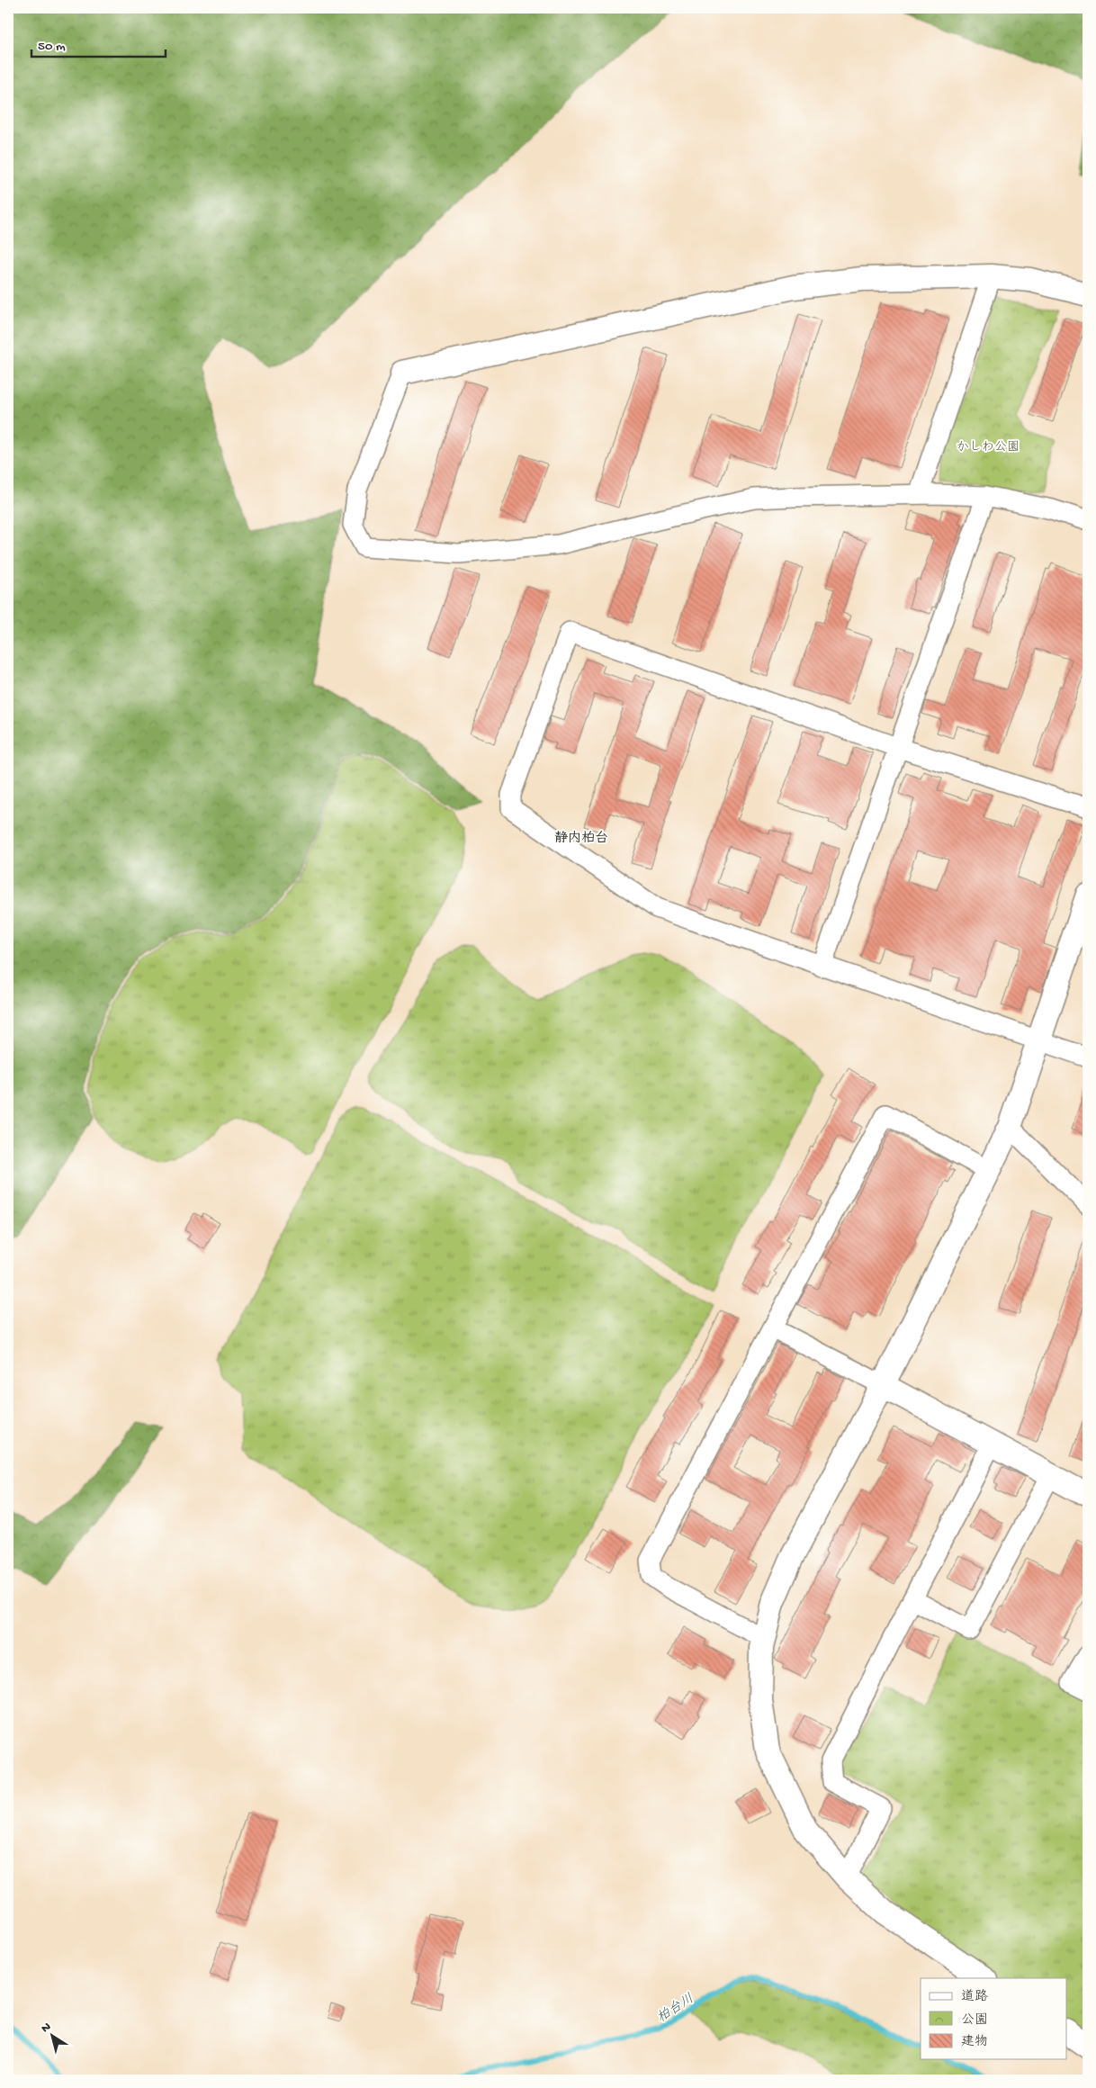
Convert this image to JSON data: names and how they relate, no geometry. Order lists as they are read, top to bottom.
{
  "districts": ["静内柏台"],
  "water": ["柏台川"],
  "parks": ["かしわ公園"],
  "legend": ["道路", "公園", "建物"],
  "scale_bar": "50 m",
  "north": "top left"
}
